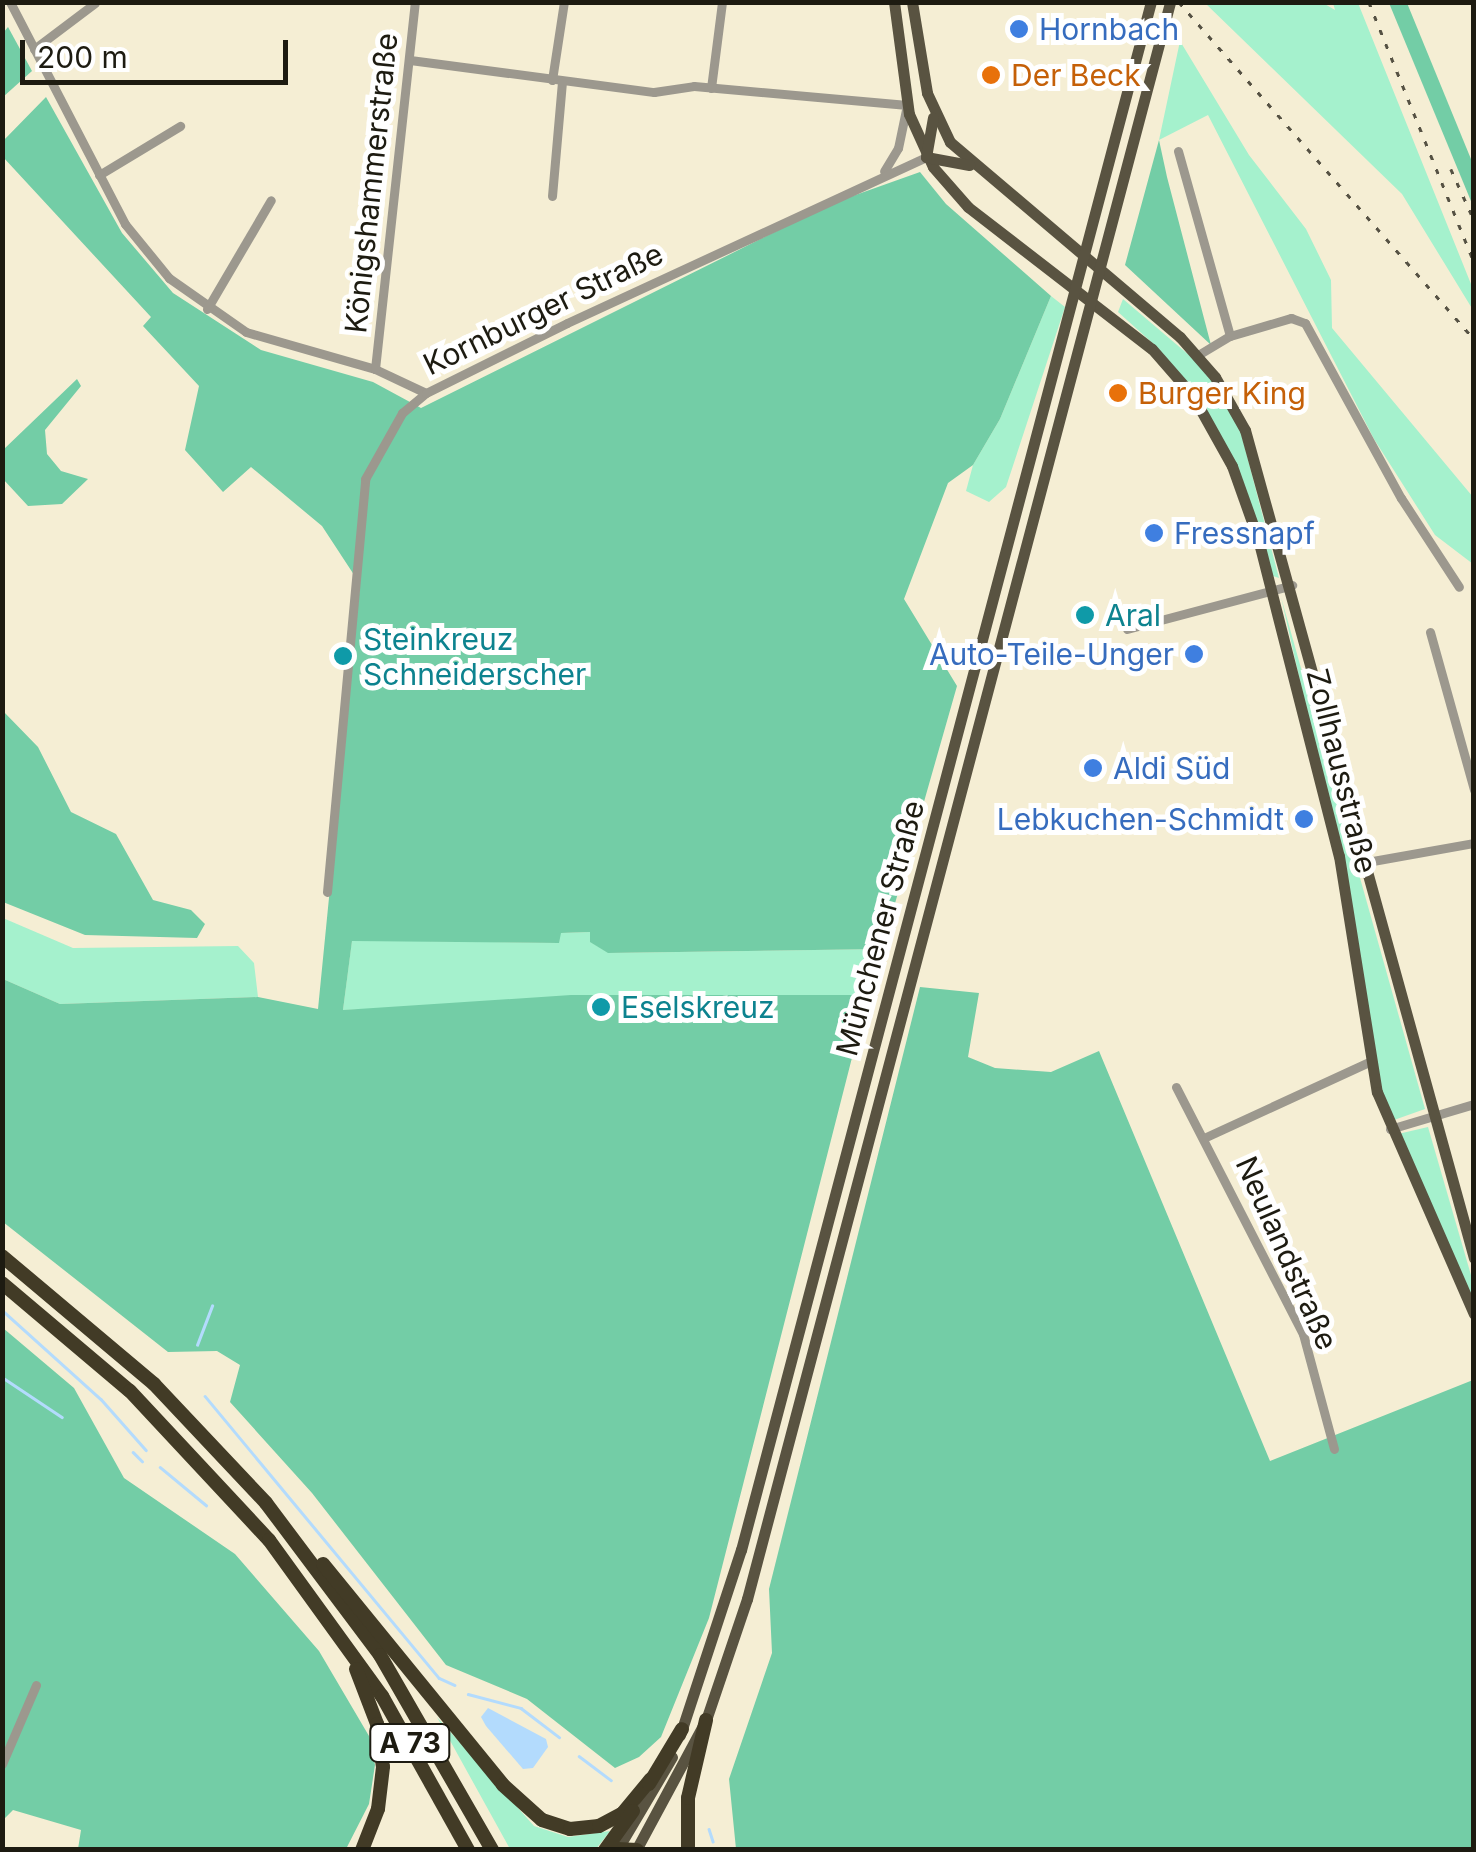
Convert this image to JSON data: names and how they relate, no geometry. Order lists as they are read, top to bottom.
{
  "streets": {
    "highway": ["A 73"],
    "main road": ["Zollhausstraße", "Münchener Straße"],
    "street": ["Königshammerstraße", "Kornburger Straße", "Neulandstraße"]
  },
  "crossings": [
    ["Kornburger Straße", "Zollhausstraße"],
    ["Zollhausstraße", "Münchener Straße"],
    ["Zollhausstraße", "Neulandstraße"]
  ],
  "places": [
    "Hornbach",
    "Der Beck",
    "Burger King",
    "Fressnapf",
    "Aral",
    "Auto-Teile-Unger",
    "Steinkreuz Schneiderscher",
    "Aldi Süd",
    "Lebkuchen-Schmidt",
    "Eselskreuz"
  ],
  "scale_bar": "200 m"
}
